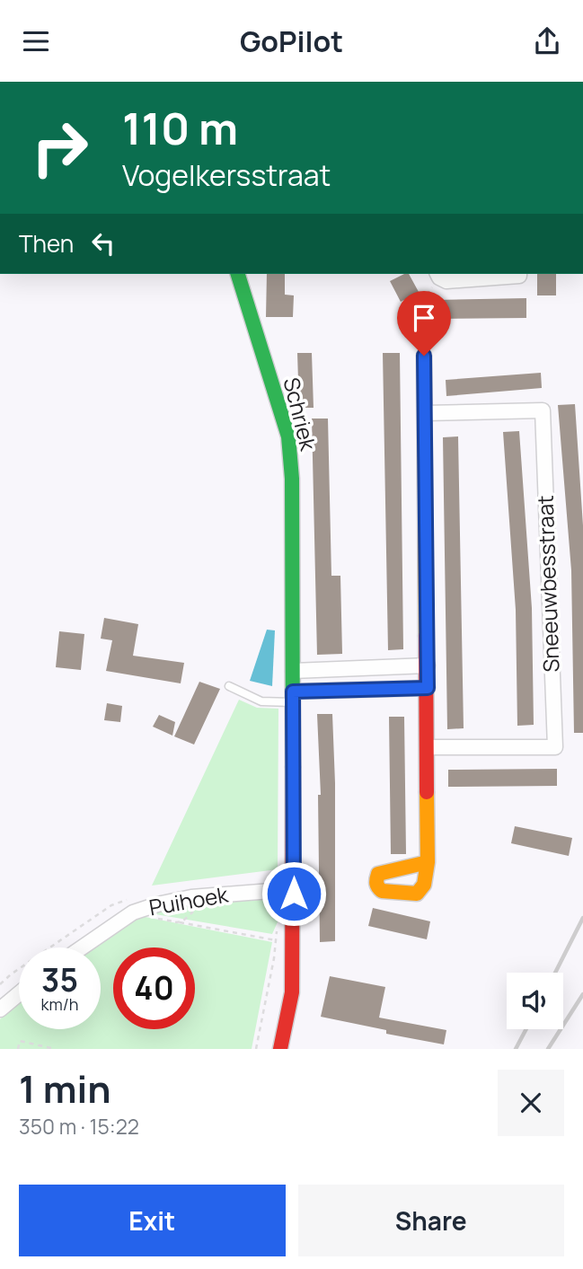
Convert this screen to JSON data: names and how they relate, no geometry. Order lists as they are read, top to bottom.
{
  "streets": {
    "street": ["Schriek", "Sneeuwbesstraat", "Puihoek"]
  },
  "crossings": [
    ["Schriek", "Puihoek"]
  ],
  "page": {
    "header": "GoPilot",
    "turn": ["110 m", "Vogelkersstraat"],
    "then": "Then",
    "speed": "35 km/h",
    "limit": "40",
    "heading": ["1 min", "350 m · 15:22"],
    "buttons": ["Exit", "Share"]
  }
}
